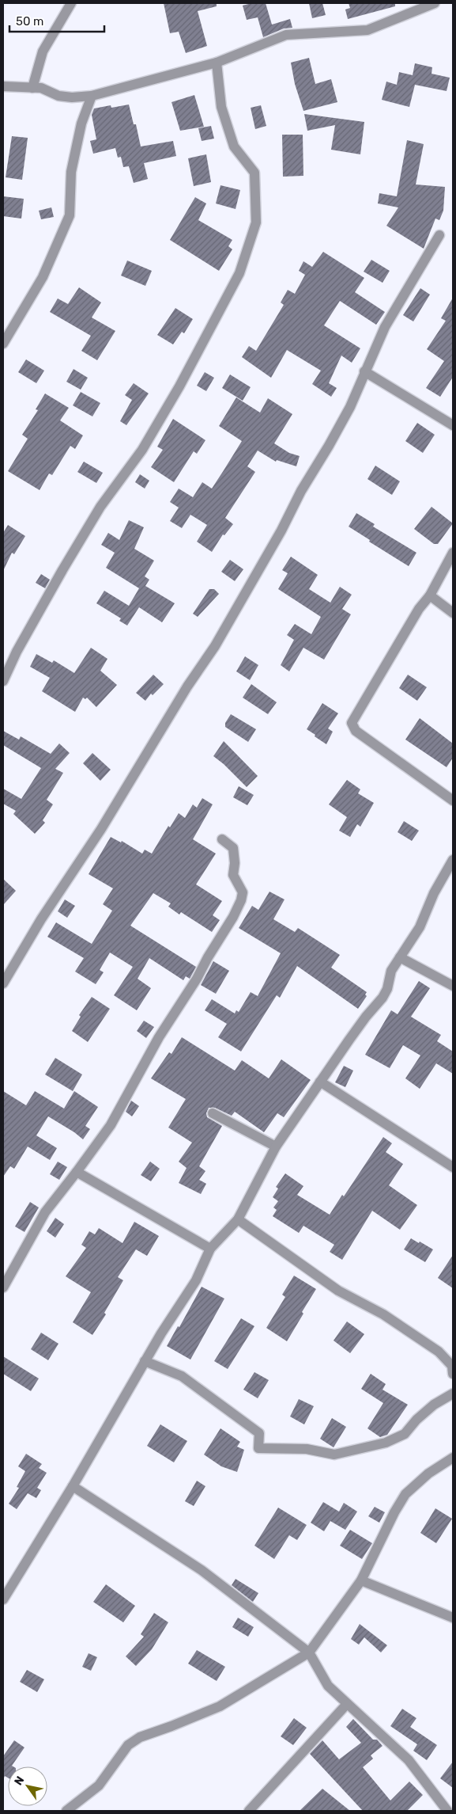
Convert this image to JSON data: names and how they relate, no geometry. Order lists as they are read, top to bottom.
{
  "scale_bar": "50 m",
  "north": "top left"
}
